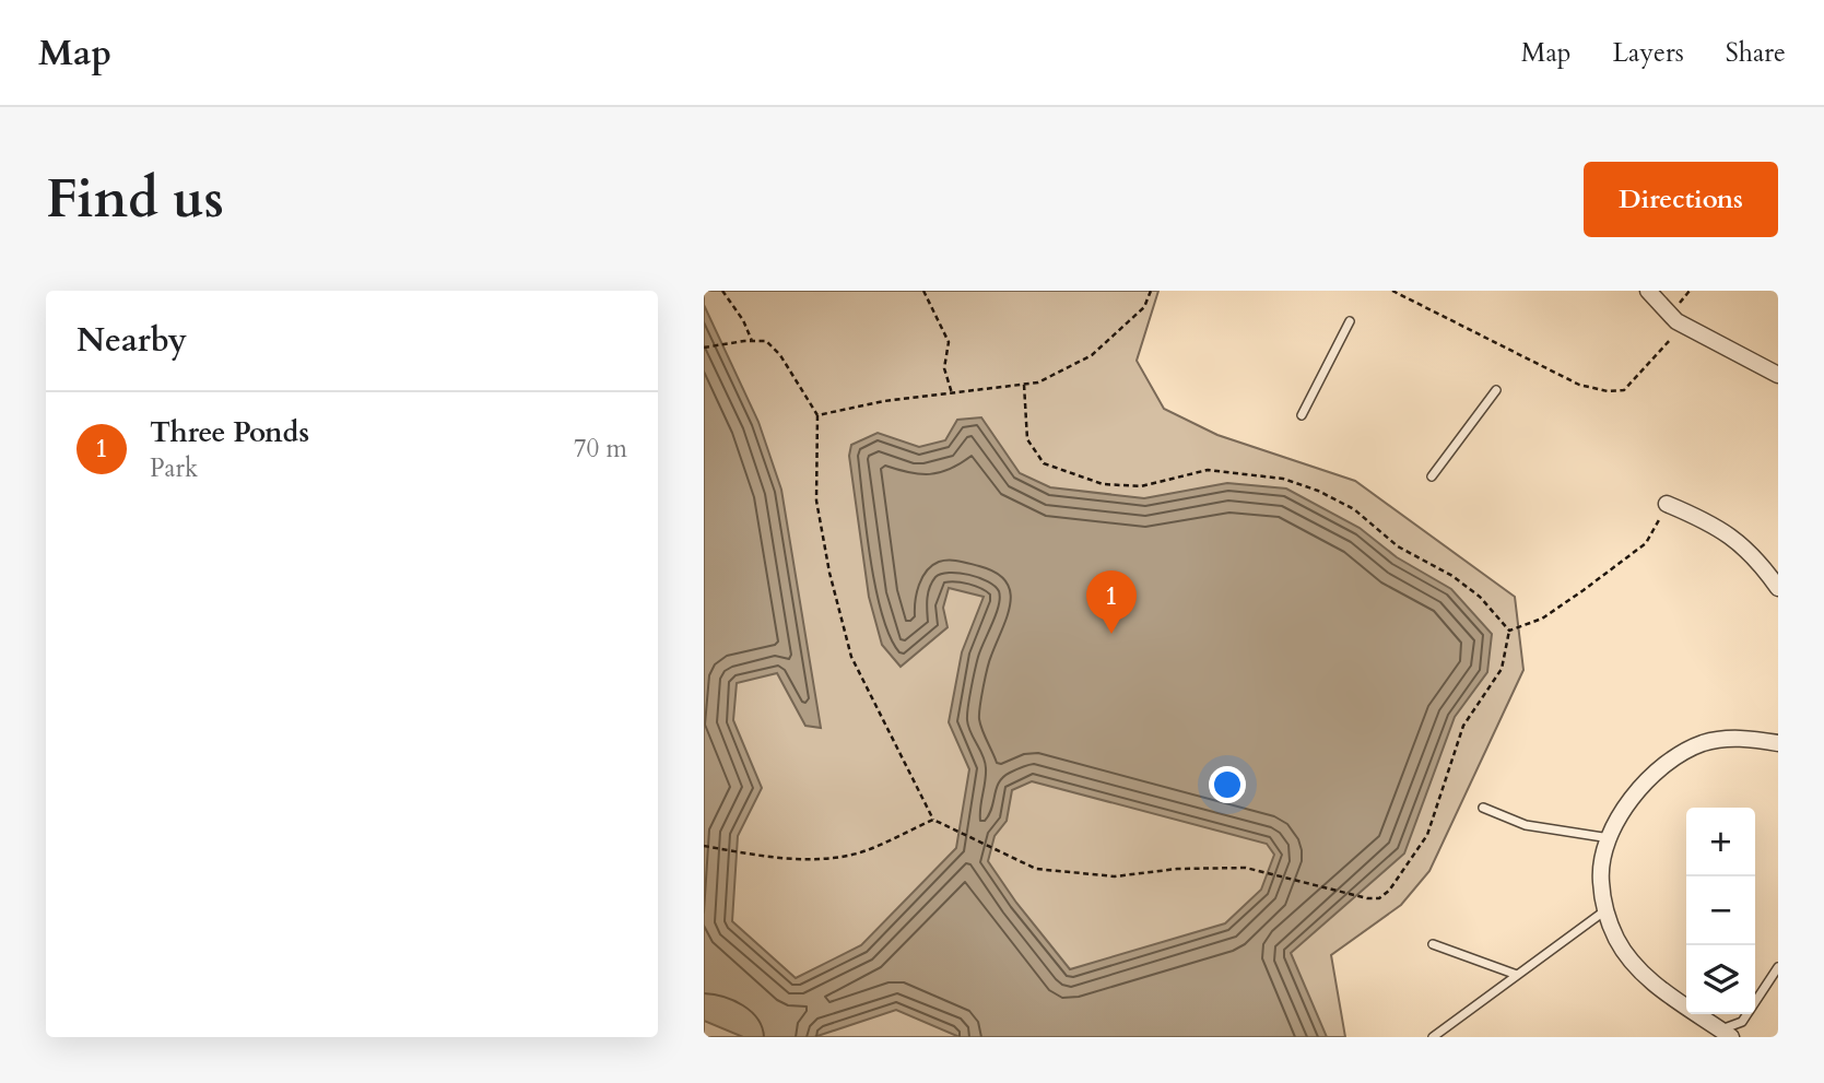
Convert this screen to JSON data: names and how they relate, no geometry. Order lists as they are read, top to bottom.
{
  "page": {
    "header": "Map",
    "nav": ["Map", "Layers", "Share"],
    "buttons": "Directions",
    "title": "Find us",
    "heading": "Nearby",
    "list": [
      {
        "mark": "1",
        "name": "Three Ponds",
        "note": "Park",
        "value": "70 m"
      }
    ],
    "pins": "1",
    "map_buttons": ["+", "−"]
  }
}
